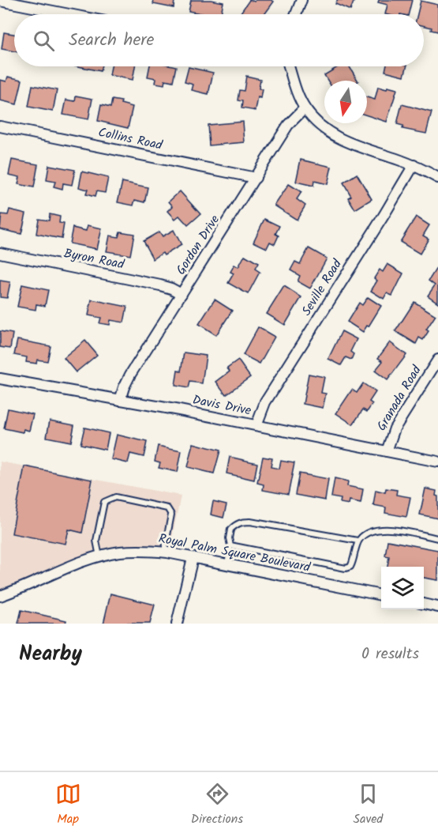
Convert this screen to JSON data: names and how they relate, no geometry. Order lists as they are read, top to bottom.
{
  "streets": {
    "street": [
      "Collins Road",
      "Gordon Drive",
      "Byron Road",
      "Seville Road",
      "Granada Road",
      "Davis Drive",
      "Royal Palm Square Boulevard"
    ]
  },
  "crossings": [
    ["Collins Road", "Gordon Drive"],
    ["Gordon Drive", "Byron Road"],
    ["Gordon Drive", "Davis Drive"],
    ["Seville Road", "Davis Drive"],
    ["Granada Road", "Davis Drive"]
  ],
  "north": "bottom",
  "page": {
    "search": "Search here",
    "heading": ["Nearby", "0 results"],
    "nav": ["Map", "Directions", "Saved"]
  }
}
